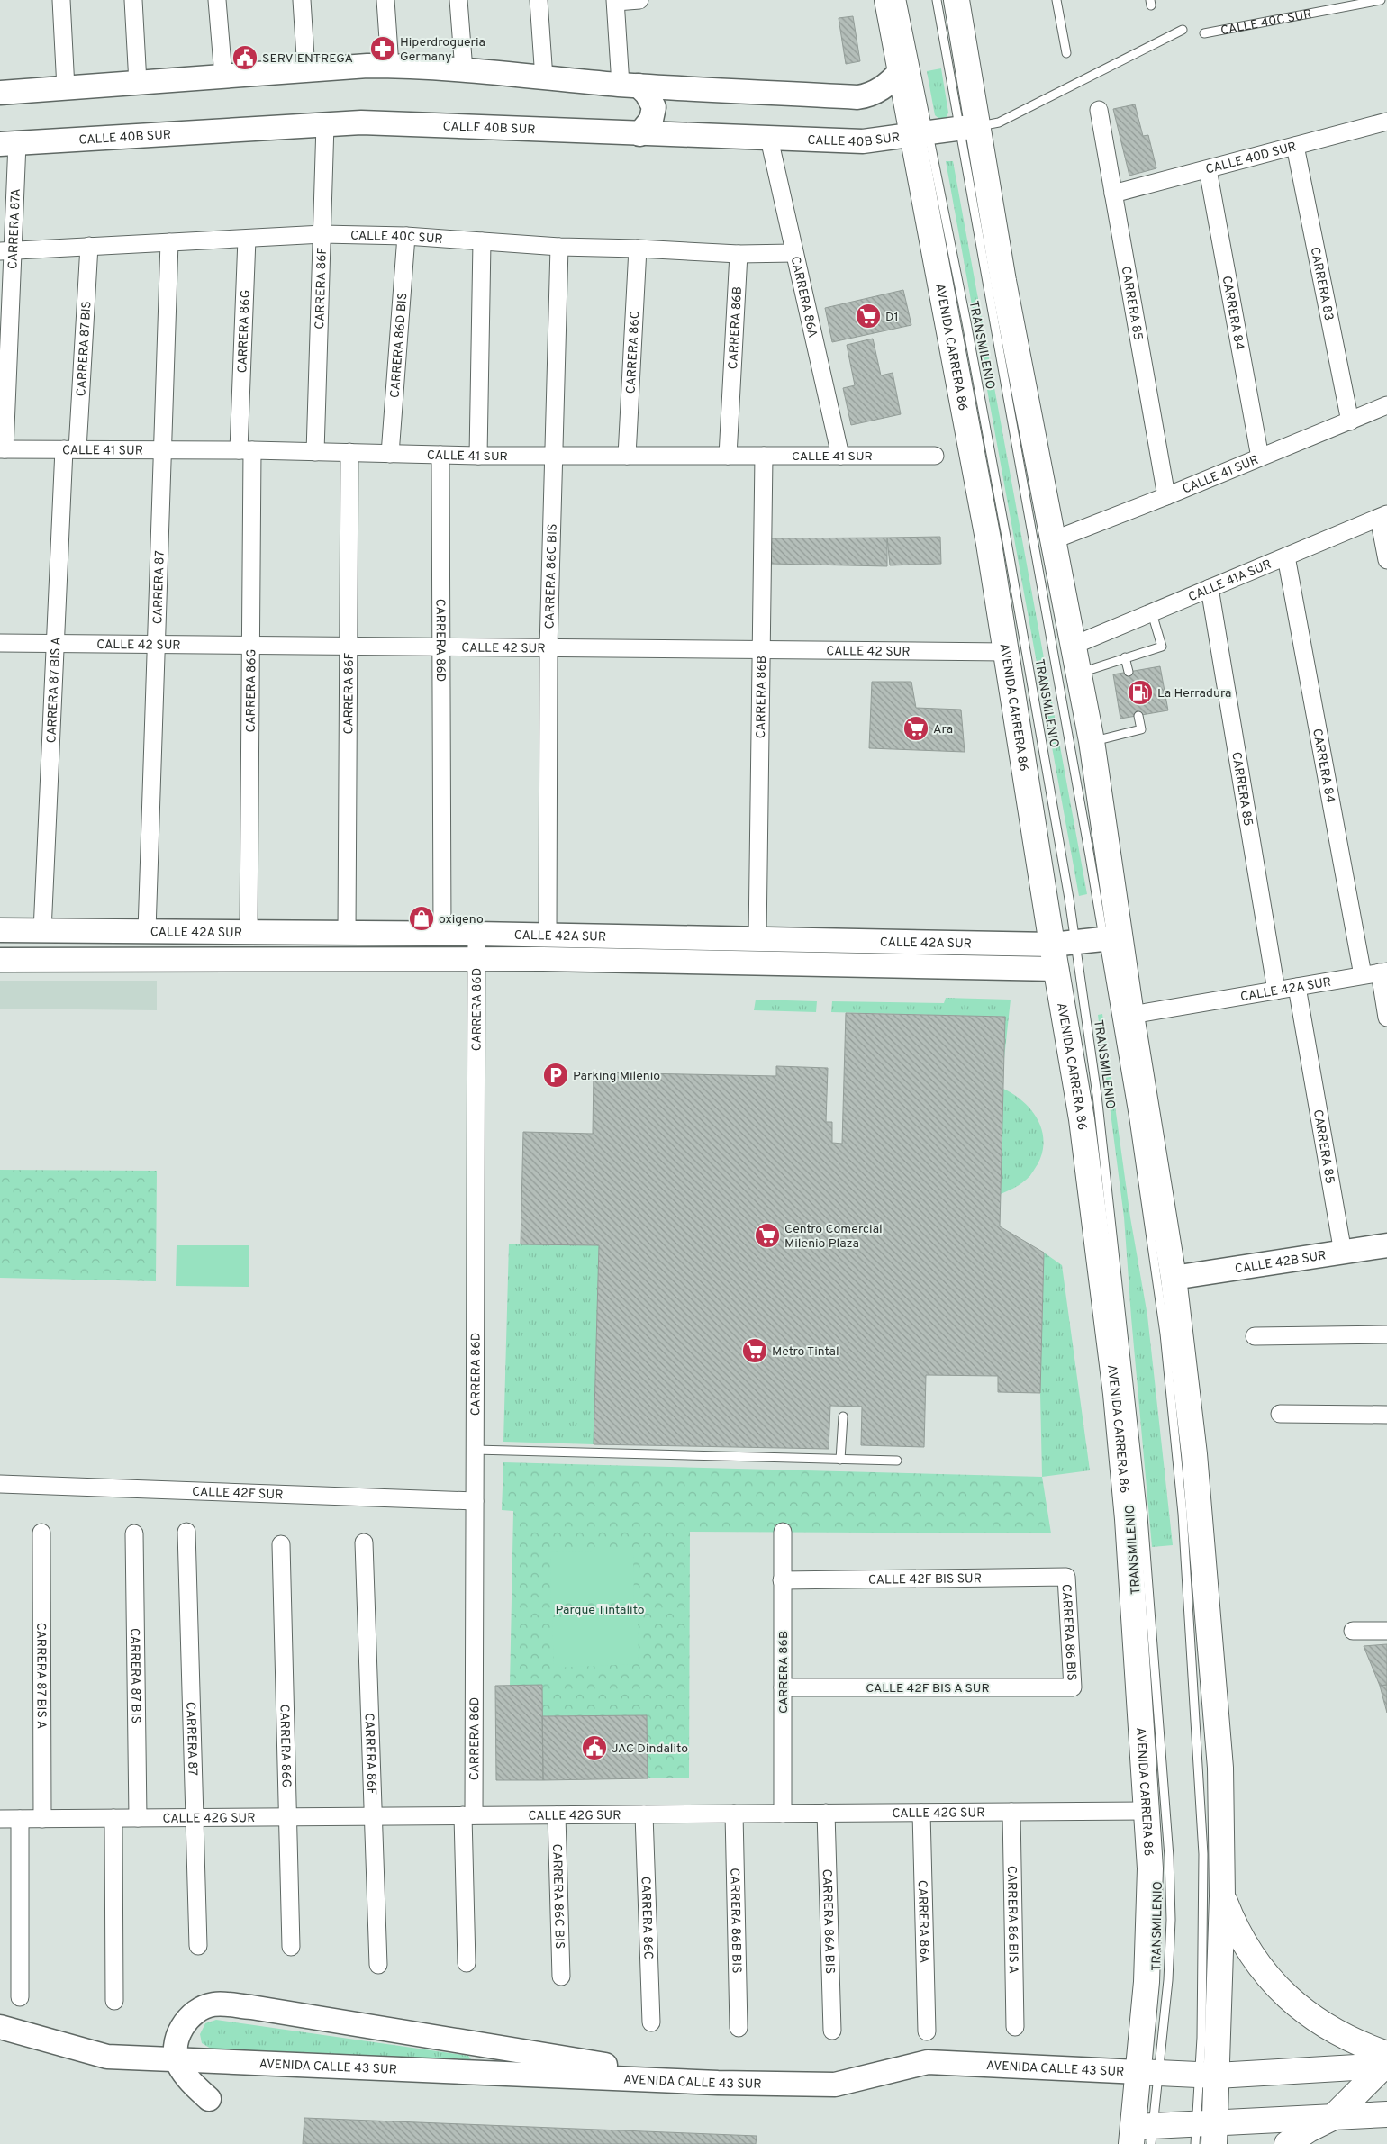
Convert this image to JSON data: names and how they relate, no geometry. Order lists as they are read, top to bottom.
{
  "streets": {
    "main road": ["AVENIDA CARRERA 86", "AVENIDA CALLE 43 SUR"],
    "street": [
      "CALLE 40C SUR",
      "CALLE 40B SUR",
      "CALLE 40D SUR",
      "CARRERA 87A",
      "CARRERA 83",
      "CARRERA 86F",
      "CARRERA 86A",
      "CARRERA 85",
      "CARRERA 84",
      "CARRERA 86B",
      "CARRERA 86G",
      "CARRERA 86D BIS",
      "CARRERA 87 BIS",
      "CARRERA 86C",
      "CALLE 41 SUR",
      "CARRERA 86C BIS",
      "CALLE 41A SUR",
      "CARRERA 87",
      "CARRERA 86D",
      "CALLE 42 SUR",
      "CARRERA 87 BIS A",
      "CALLE 42A SUR",
      "CALLE 42B SUR",
      "CALLE 42F SUR",
      "CALLE 42F BIS SUR",
      "CARRERA 86 BIS",
      "CALLE 42F BIS A SUR",
      "CALLE 42G SUR",
      "CARRERA 86 BIS A",
      "CARRERA 86B BIS",
      "CARRERA 86A BIS"
    ],
    "lane": ["TRANSMILENIO"]
  },
  "crossings": [
    ["CALLE 40C SUR", "CARRERA 87A"],
    ["CALLE 40C SUR", "CARRERA 86F"],
    ["CALLE 40C SUR", "CARRERA 86A"],
    ["CALLE 40C SUR", "CARRERA 86B"],
    ["CALLE 40C SUR", "CARRERA 86G"],
    ["CALLE 40C SUR", "CARRERA 86D BIS"],
    ["CALLE 40C SUR", "CARRERA 87 BIS"],
    ["CALLE 40C SUR", "CARRERA 86C"],
    ["CALLE 40C SUR", "CARRERA 86C BIS"],
    ["CALLE 40C SUR", "CARRERA 87"],
    ["CALLE 40B SUR", "CARRERA 87A"],
    ["CALLE 40B SUR", "CARRERA 86F"],
    ["CALLE 40B SUR", "CARRERA 86A"],
    ["CALLE 40B SUR", "TRANSMILENIO"],
    ["CALLE 40B SUR", "AVENIDA CARRERA 86"],
    ["CALLE 40D SUR", "CARRERA 83"],
    ["CALLE 40D SUR", "CARRERA 85"],
    ["CALLE 40D SUR", "CARRERA 84"],
    ["CARRERA 87A", "CALLE 41 SUR"],
    ["CARRERA 83", "CALLE 41 SUR"],
    ["CARRERA 86F", "CALLE 41 SUR"],
    ["CARRERA 86F", "CALLE 42 SUR"],
    ["CARRERA 86F", "CALLE 42A SUR"],
    ["CARRERA 86F", "CALLE 42G SUR"],
    ["CARRERA 86A", "CALLE 41 SUR"],
    ["CARRERA 86A", "CALLE 42G SUR"],
    ["CARRERA 85", "CALLE 41 SUR"],
    ["CARRERA 85", "CALLE 41A SUR"],
    ["CARRERA 85", "CALLE 42A SUR"],
    ["CARRERA 85", "CALLE 42B SUR"],
    ["CARRERA 84", "CALLE 41 SUR"],
    ["CARRERA 84", "CALLE 41A SUR"],
    ["CARRERA 84", "CALLE 42A SUR"],
    ["CARRERA 86B", "CALLE 41 SUR"],
    ["CARRERA 86B", "CALLE 42 SUR"],
    ["CARRERA 86B", "CALLE 42A SUR"],
    ["CARRERA 86B", "CALLE 42F BIS SUR"],
    ["CARRERA 86B", "CALLE 42F BIS A SUR"],
    ["CARRERA 86B", "CALLE 42G SUR"],
    ["CARRERA 86G", "CALLE 41 SUR"],
    ["CARRERA 86G", "CALLE 42 SUR"],
    ["CARRERA 86G", "CALLE 42A SUR"],
    ["CARRERA 86G", "CALLE 42G SUR"],
    ["CARRERA 86D BIS", "CALLE 41 SUR"],
    ["TRANSMILENIO", "AVENIDA CARRERA 86"],
    ["TRANSMILENIO", "CALLE 42A SUR"],
    ["TRANSMILENIO", "AVENIDA CALLE 43 SUR"],
    ["AVENIDA CARRERA 86", "CALLE 42 SUR"],
    ["AVENIDA CARRERA 86", "CALLE 42A SUR"],
    ["AVENIDA CARRERA 86", "CALLE 42G SUR"],
    ["AVENIDA CARRERA 86", "AVENIDA CALLE 43 SUR"],
    ["CARRERA 87 BIS", "CALLE 41 SUR"],
    ["CARRERA 87 BIS", "CARRERA 87 BIS A"],
    ["CARRERA 87 BIS", "CALLE 42G SUR"],
    ["CARRERA 86C", "CALLE 41 SUR"],
    ["CARRERA 86C", "CALLE 42G SUR"],
    ["CALLE 41 SUR", "CARRERA 86C BIS"],
    ["CALLE 41 SUR", "CARRERA 87"],
    ["CALLE 41 SUR", "CARRERA 86D"],
    ["CALLE 41 SUR", "CARRERA 87 BIS A"],
    ["CARRERA 86C BIS", "CALLE 42 SUR"],
    ["CARRERA 86C BIS", "CALLE 42A SUR"],
    ["CARRERA 86C BIS", "CALLE 42G SUR"],
    ["CARRERA 87", "CALLE 42 SUR"],
    ["CARRERA 87", "CALLE 42A SUR"],
    ["CARRERA 87", "CALLE 42G SUR"],
    ["CARRERA 86D", "CALLE 42 SUR"],
    ["CARRERA 86D", "CALLE 42A SUR"],
    ["CARRERA 86D", "CALLE 42F SUR"],
    ["CARRERA 86D", "CALLE 42G SUR"],
    ["CALLE 42 SUR", "CARRERA 87 BIS A"],
    ["CARRERA 87 BIS A", "CALLE 42A SUR"],
    ["CARRERA 87 BIS A", "CALLE 42G SUR"],
    ["CALLE 42F BIS SUR", "CARRERA 86 BIS"],
    ["CARRERA 86 BIS", "CALLE 42F BIS A SUR"],
    ["CALLE 42G SUR", "CARRERA 86 BIS A"],
    ["CALLE 42G SUR", "CARRERA 86B BIS"],
    ["CALLE 42G SUR", "CARRERA 86A BIS"]
  ],
  "parks": ["Parque Tintalito"],
  "places": {
    "pharmacy": ["Hiperdrogueria Germany"],
    "public building": ["SERVIENTREGA", "JAC Dindalito"],
    "supermarket": [
      "D1",
      "Ara",
      "Centro Comercial Milenio Plaza",
      "Metro Tintal"
    ],
    "fuel station": ["La Herradura"],
    "shop": ["oxigeno"],
    "parking": ["Parking Milenio"]
  }
}
